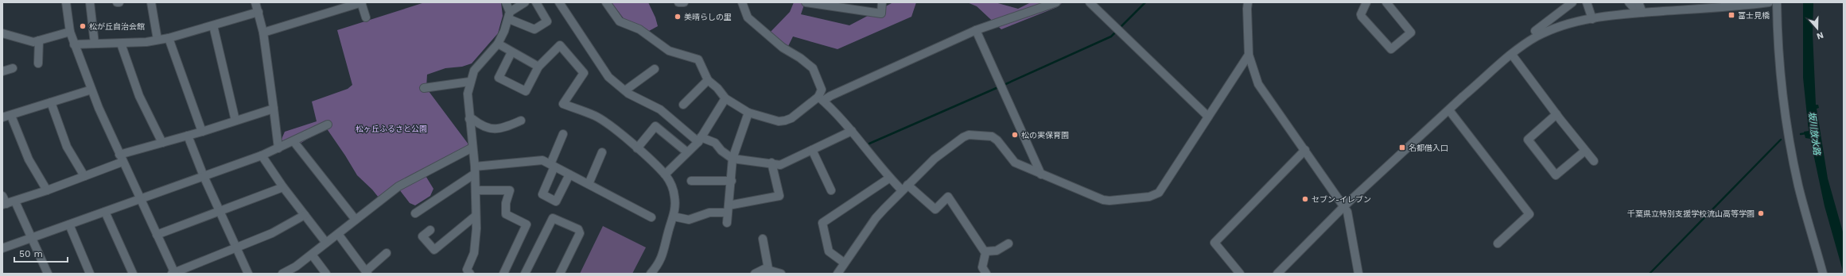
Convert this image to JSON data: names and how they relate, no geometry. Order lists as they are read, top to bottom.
{
  "water": ["坂川放水路"],
  "parks": ["松ヶ丘ふるさと公園"],
  "places": {
    "transit": ["富士見橋", "名都借入口"],
    "other": [
      "美晴らしの里",
      "松が丘自治会館",
      "松の実保育園",
      "セブン-イレブン",
      "千葉県立特別支援学校流山高等学園"
    ]
  },
  "scale_bar": "50 m",
  "north": "bottom"
}
